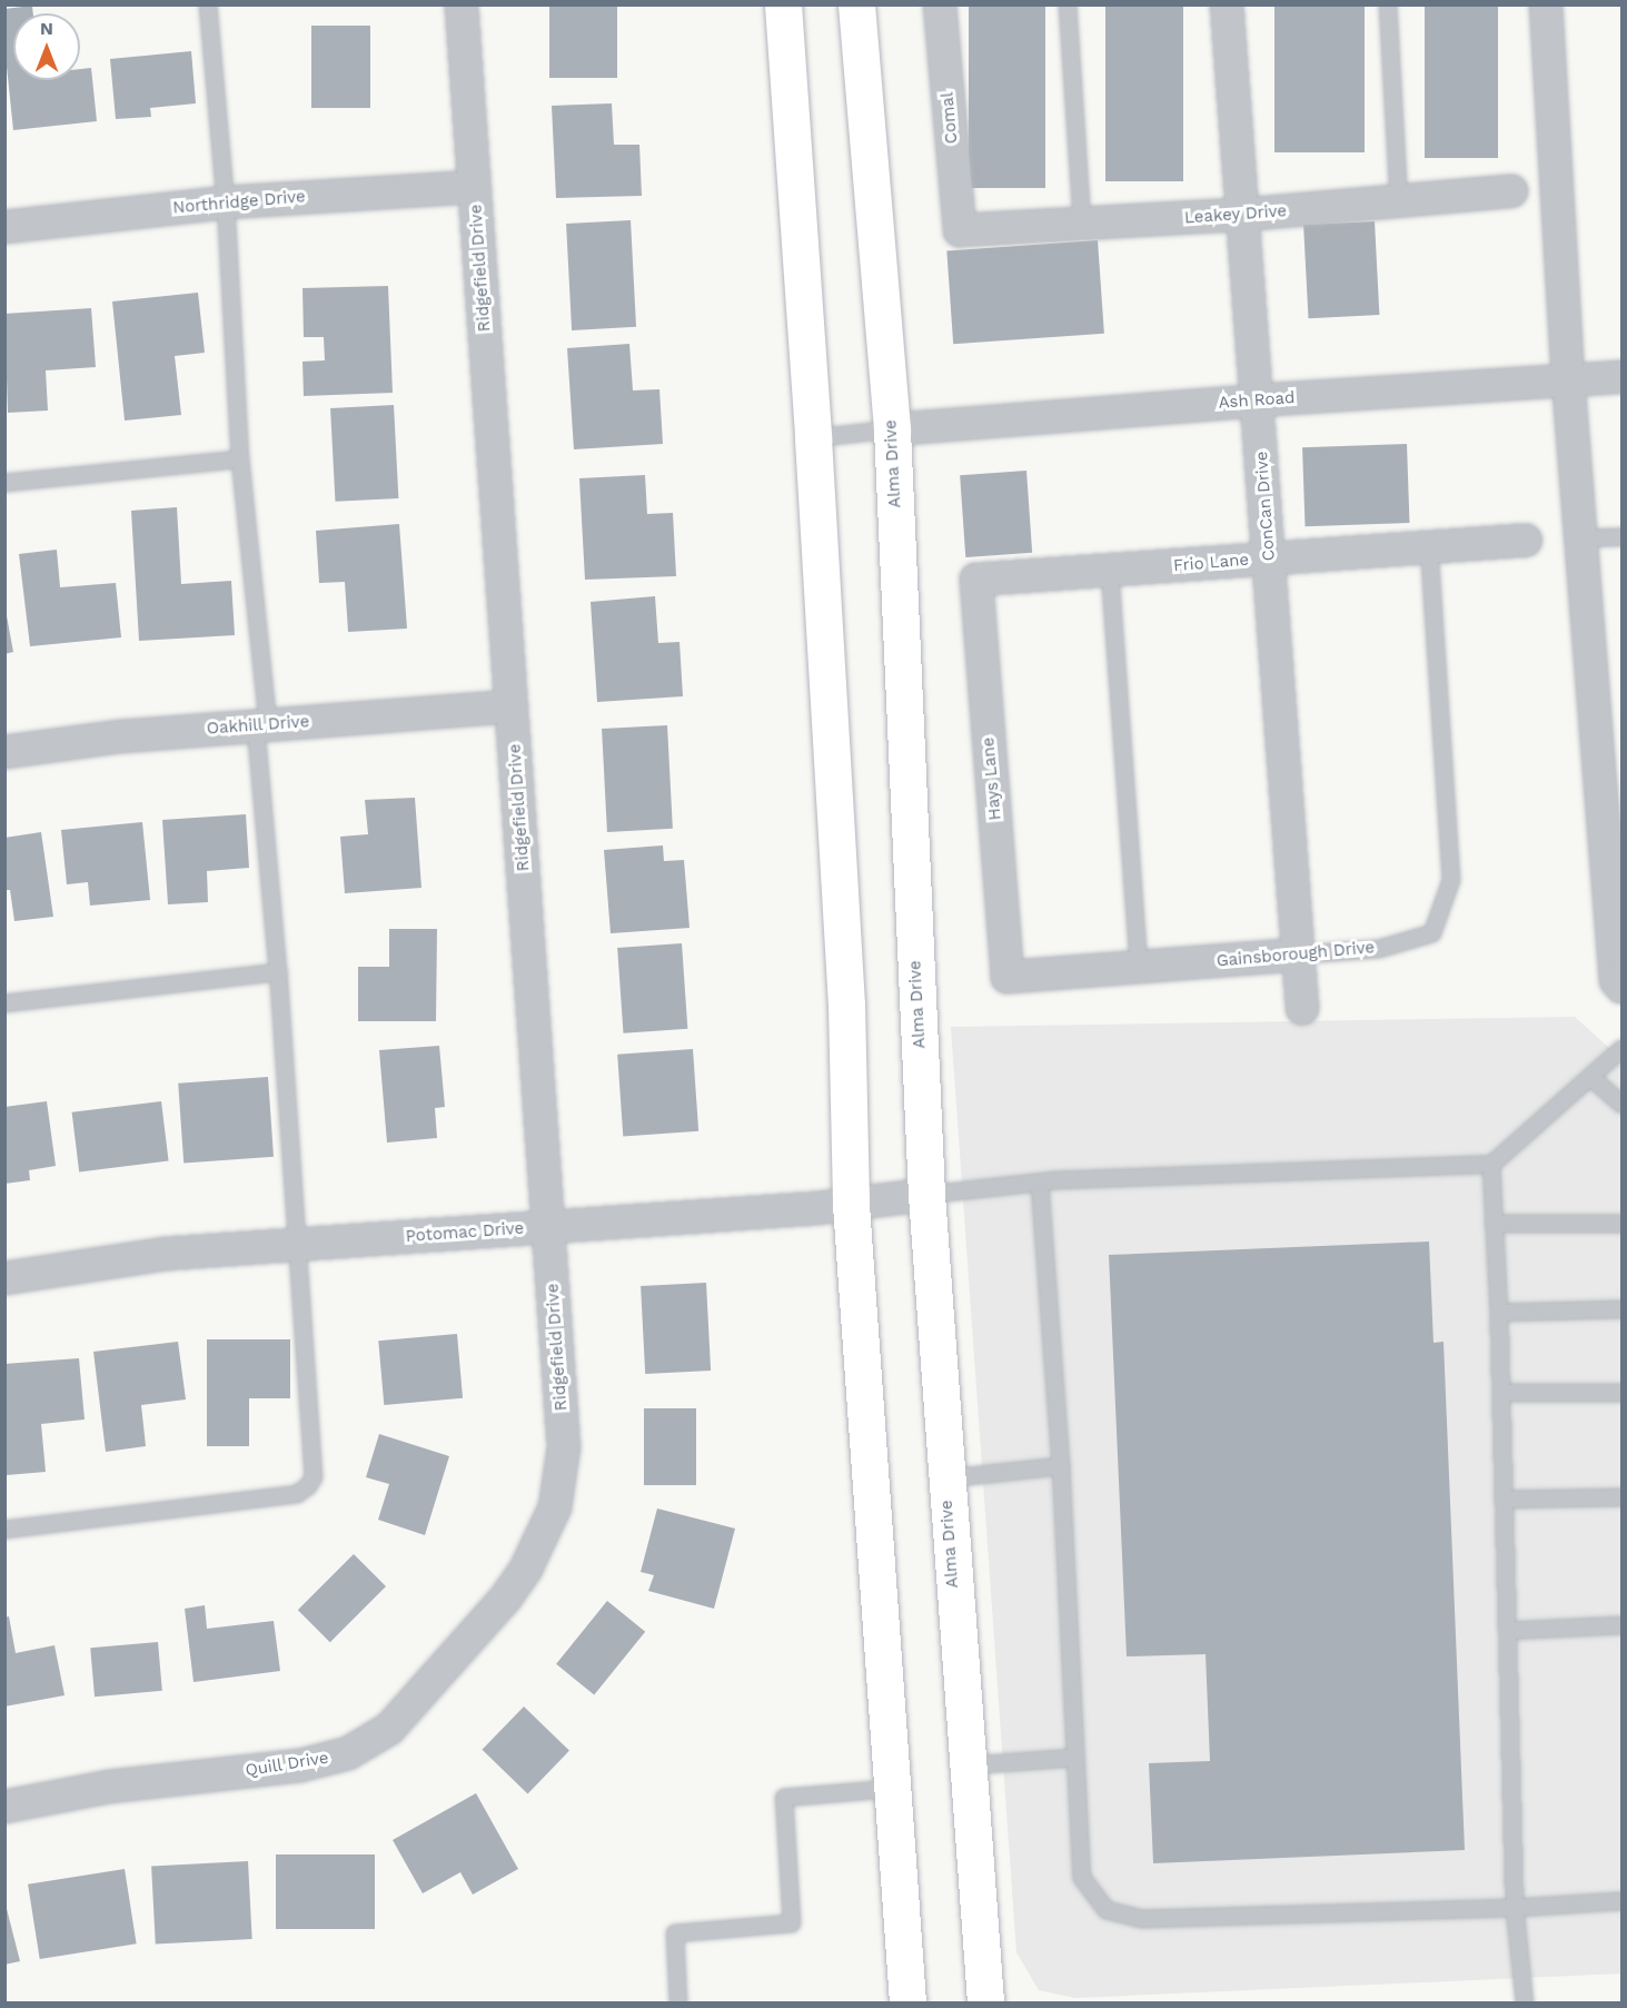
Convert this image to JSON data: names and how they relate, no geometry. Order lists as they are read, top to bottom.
{
  "streets": {
    "main road": ["Alma Drive"],
    "street": [
      "Comal",
      "Northridge Drive",
      "Leakey Drive",
      "Ridgefield Drive",
      "Ash Road",
      "ConCan Drive",
      "Frio Lane",
      "Oakhill Drive",
      "Hays Lane",
      "Gainsborough Drive",
      "Potomac Drive",
      "Quill Drive"
    ]
  },
  "crossings": [
    ["Comal", "Leakey Drive"],
    ["Northridge Drive", "Ridgefield Drive"],
    ["Leakey Drive", "ConCan Drive"],
    ["Ridgefield Drive", "Oakhill Drive"],
    ["Ridgefield Drive", "Potomac Drive"],
    ["Ridgefield Drive", "Quill Drive"],
    ["Ash Road", "Alma Drive"],
    ["Ash Road", "ConCan Drive"],
    ["Alma Drive", "Potomac Drive"],
    ["ConCan Drive", "Frio Lane"],
    ["ConCan Drive", "Gainsborough Drive"],
    ["Frio Lane", "Hays Lane"],
    ["Frio Lane", "Gainsborough Drive"],
    ["Hays Lane", "Gainsborough Drive"]
  ],
  "north": "top"
}
